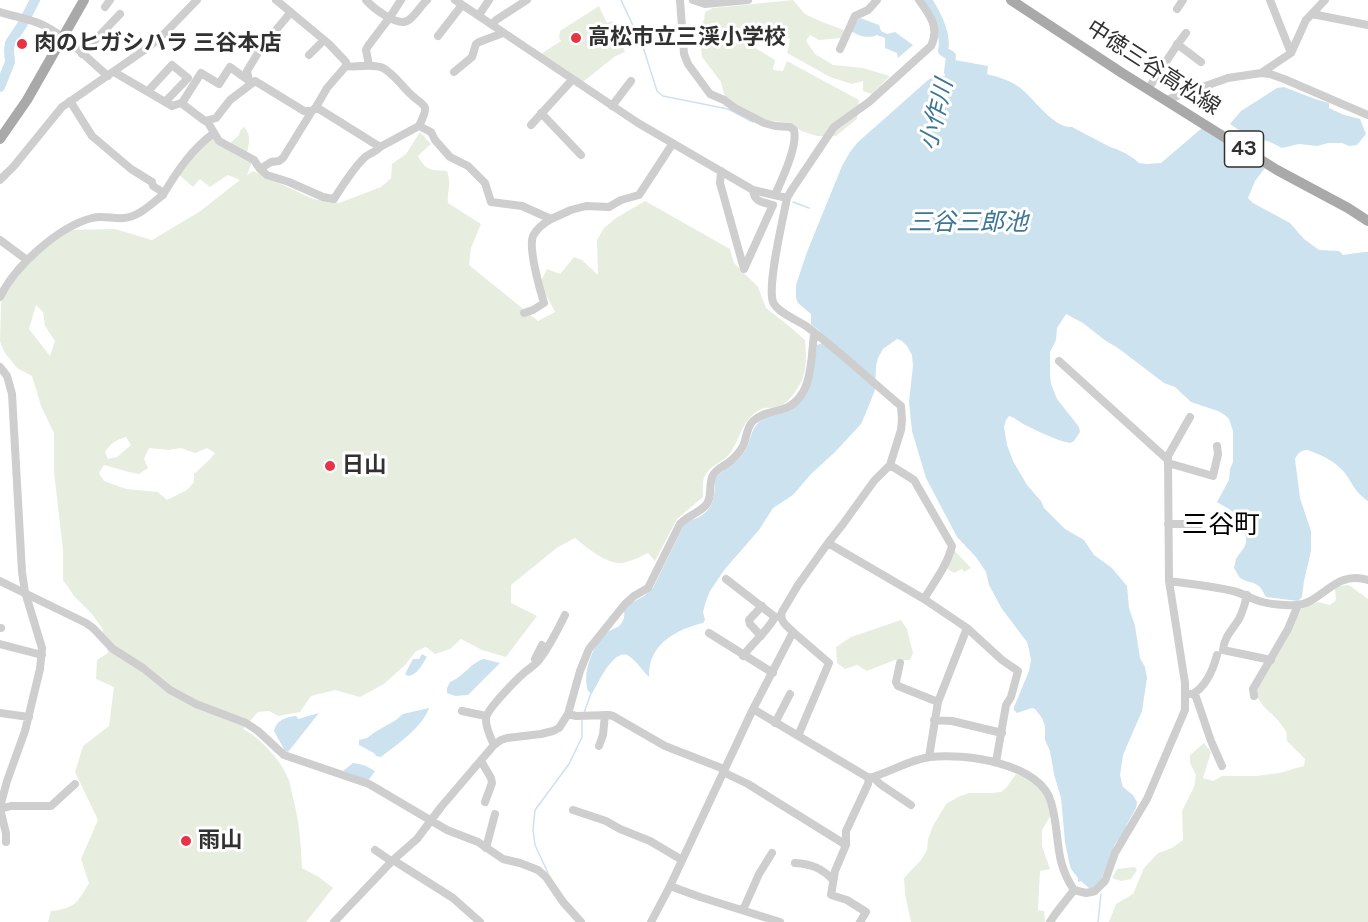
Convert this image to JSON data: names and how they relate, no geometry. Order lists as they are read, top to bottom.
{
  "streets": {
    "main road": ["中徳三谷高松線", "43"]
  },
  "districts": ["三谷町"],
  "water": ["小作川", "三谷三郎池"],
  "places": [
    "高松市立三渓小学校",
    "肉のヒガシハラ 三谷本店",
    "日山",
    "雨山"
  ]
}
